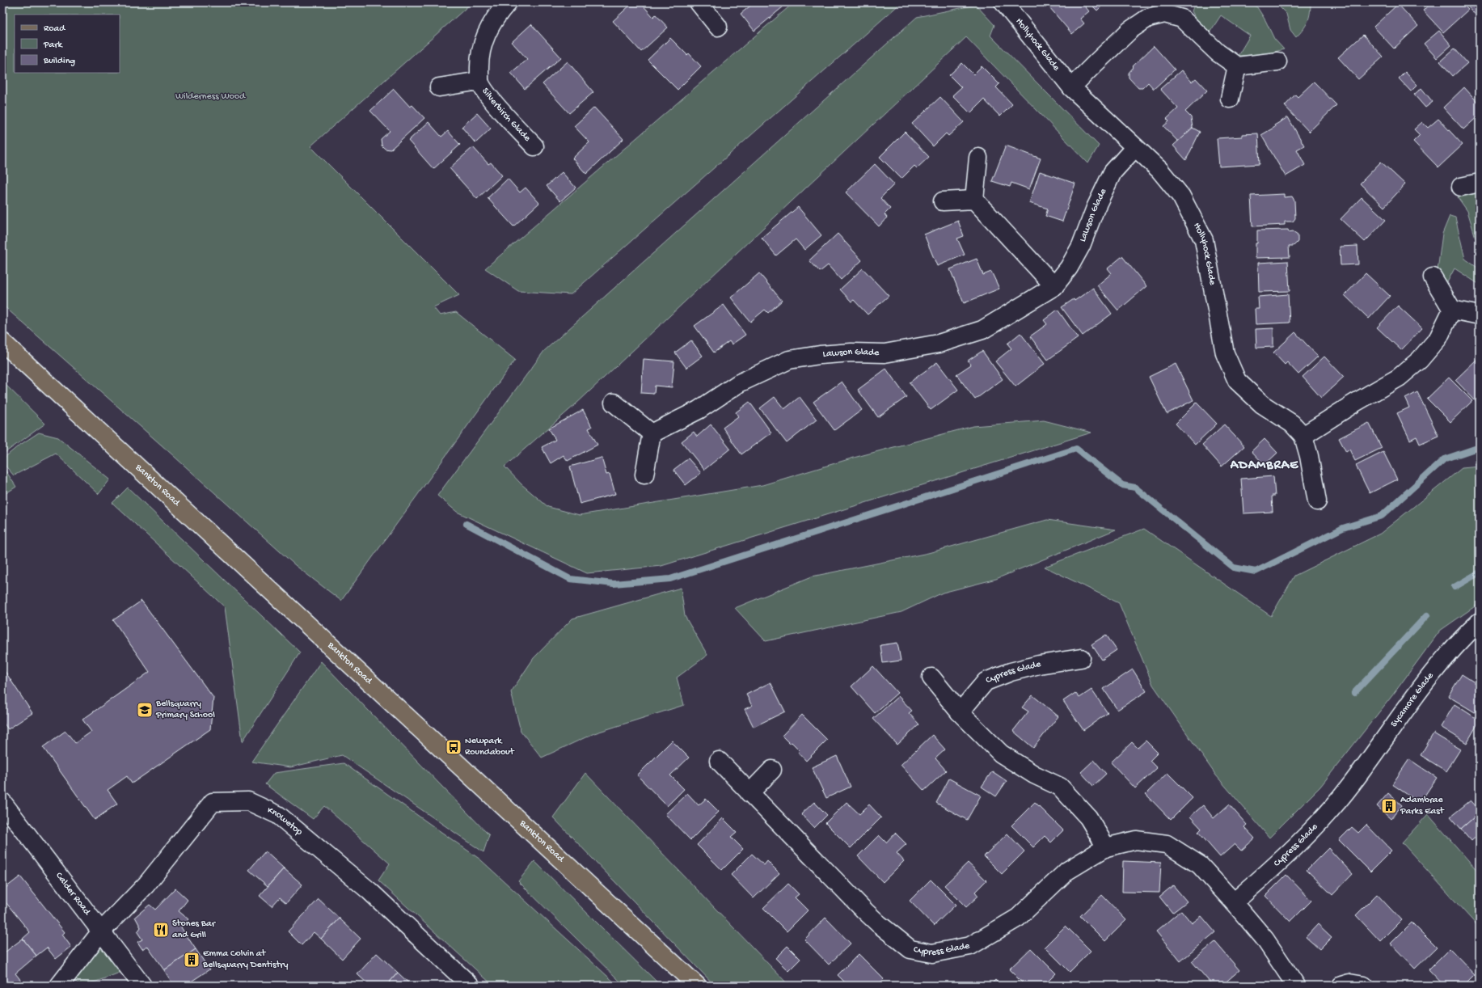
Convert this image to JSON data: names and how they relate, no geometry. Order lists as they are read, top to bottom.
{
  "streets": {
    "main road": ["Bankton Road"],
    "street": [
      "Hollyhock Glade",
      "Silverbirch Glade",
      "Lawson Glade",
      "Cypress Glade",
      "Sycamore Glade",
      "Knowetop",
      "Calder Road"
    ]
  },
  "crossings": [
    ["Hollyhock Glade", "Lawson Glade"],
    ["Cypress Glade", "Sycamore Glade"],
    ["Knowetop", "Calder Road"]
  ],
  "districts": ["ADAMBRAE"],
  "parks": ["Wilderness Wood"],
  "places": {
    "school or university": ["Bellsquarry Primary School"],
    "bus stop": ["Newpark Roundabout"],
    "building": ["Adambrae Parks East", "Emma Colvin at Bellsquarry Dentistry"],
    "restaurant": ["Stones Bar and Grill"]
  },
  "legend": ["Road", "Park", "Building"]
}
